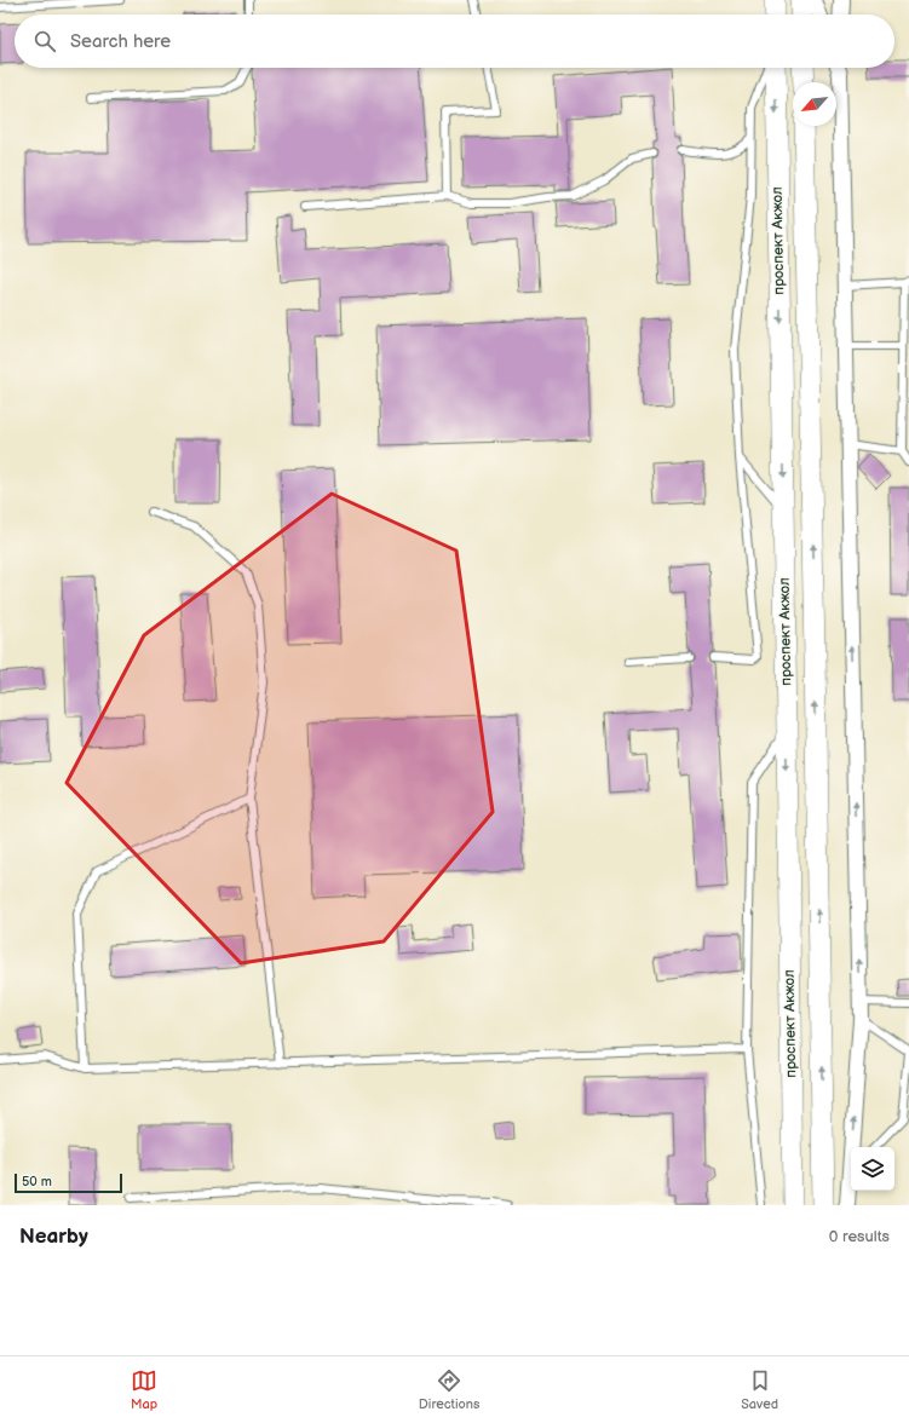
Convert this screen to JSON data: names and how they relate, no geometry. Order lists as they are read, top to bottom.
{
  "streets": {
    "main road": ["проспект Акжол"]
  },
  "scale_bar": "50 m",
  "north": "bottom left",
  "page": {
    "search": "Search here",
    "scale": "50 m",
    "heading": ["Nearby", "0 results"],
    "nav": ["Map", "Directions", "Saved"]
  }
}
